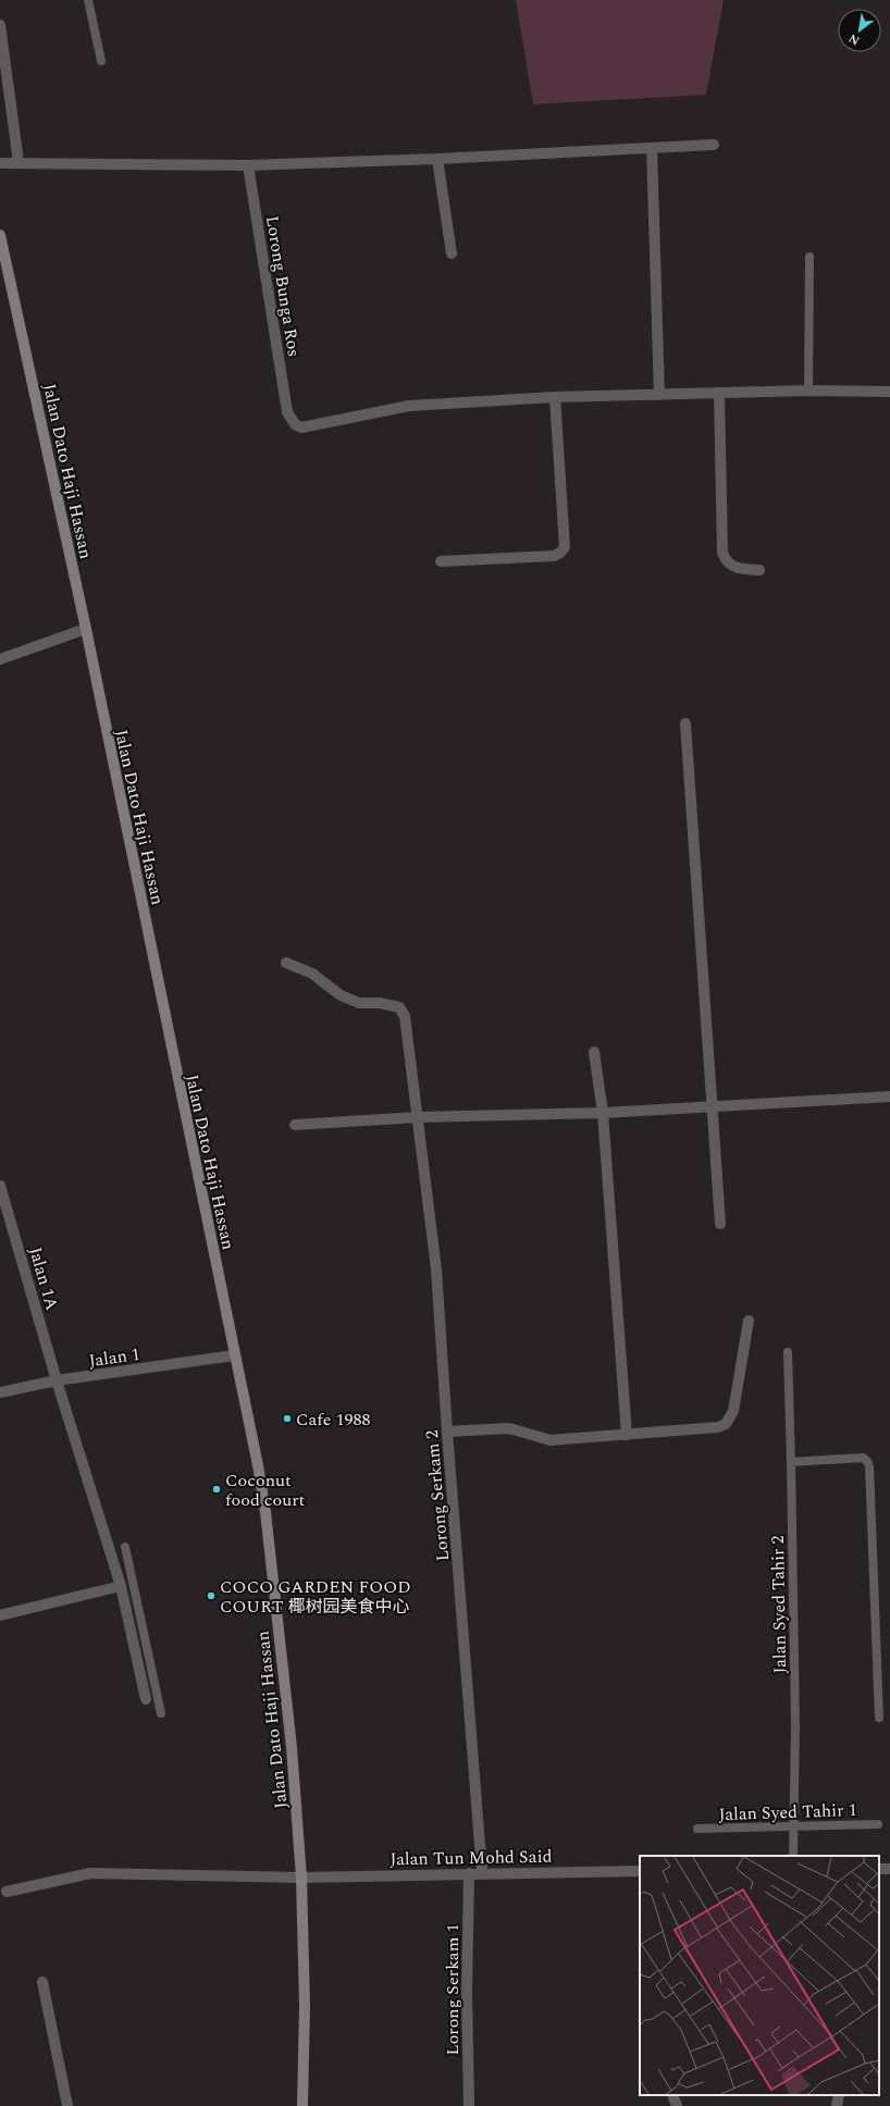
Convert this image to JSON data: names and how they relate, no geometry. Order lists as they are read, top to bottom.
{
  "streets": {
    "street": [
      "Lorong Bunga Ros",
      "Jalan Dato Haji Hassan",
      "Jalan 1A",
      "Jalan 1",
      "Lorong Serkam 2",
      "Jalan Tun Mohd Said",
      "Lorong Serkam 1"
    ],
    "lane": ["Jalan Syed Tahir 2", "Jalan Syed Tahir 1"]
  },
  "crossings": [
    ["Jalan Dato Haji Hassan", "Jalan 1"],
    ["Jalan Dato Haji Hassan", "Jalan Tun Mohd Said"],
    ["Jalan 1A", "Jalan 1"],
    ["Lorong Serkam 2", "Jalan Tun Mohd Said"],
    ["Jalan Syed Tahir 2", "Jalan Syed Tahir 1"],
    ["Jalan Tun Mohd Said", "Lorong Serkam 1"]
  ],
  "places": ["Cafe 1988", "Coconut food court", "COCO GARDEN FOOD COURT 椰树园美食中心"],
  "north": "bottom left"
}
